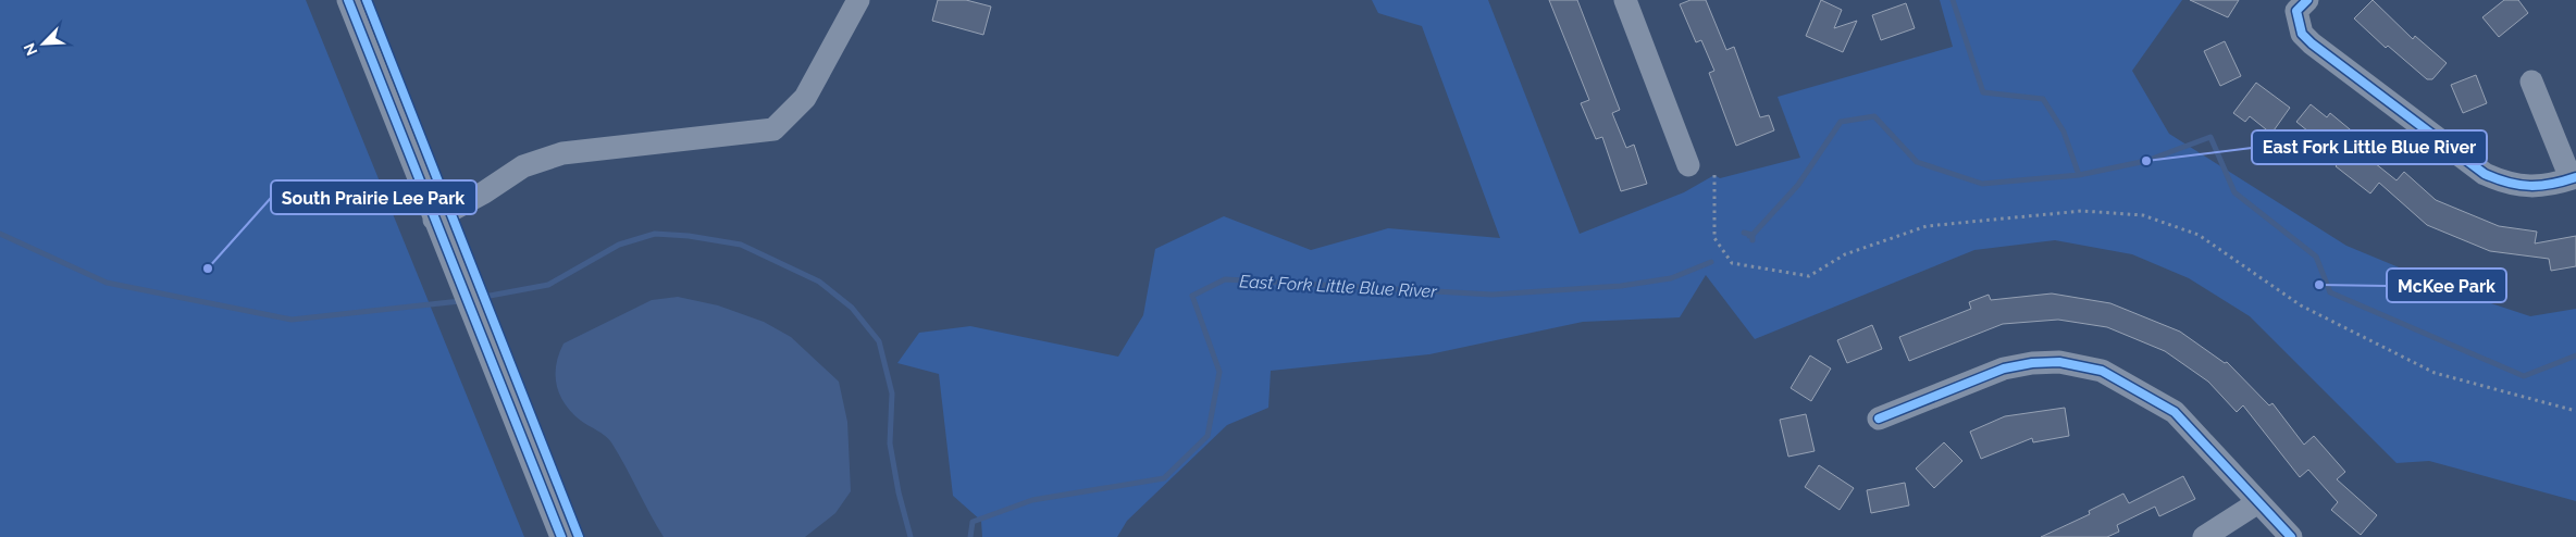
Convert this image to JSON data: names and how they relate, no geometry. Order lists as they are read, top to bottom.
{
  "water": ["East Fork Little Blue River"],
  "places": ["East Fork Little Blue River", "South Prairie Lee Park", "McKee Park"],
  "north": "bottom left"
}
